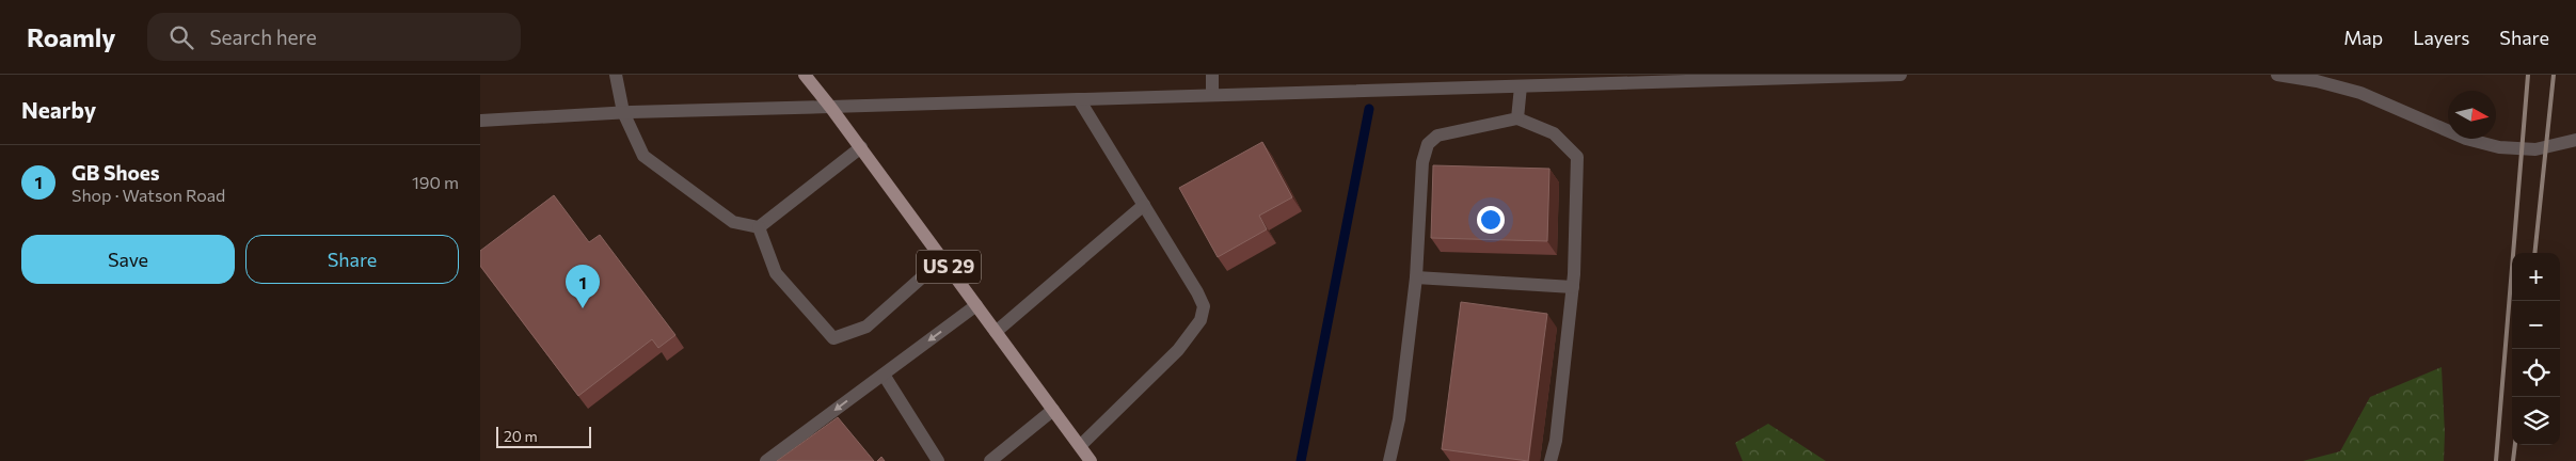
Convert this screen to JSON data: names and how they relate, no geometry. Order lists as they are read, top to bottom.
{
  "streets": {
    "main road": ["US 29"]
  },
  "scale_bar": "20 m",
  "north": "right",
  "page": {
    "header": "Roamly",
    "search": "Search here",
    "nav": ["Map", "Layers", "Share"],
    "heading": "Nearby",
    "list": [
      {
        "mark": "1",
        "name": "GB Shoes",
        "note": "Shop · Watson Road",
        "value": "190 m"
      }
    ],
    "buttons": ["Save", "Share"],
    "map_buttons": ["+", "−"],
    "pins": "1",
    "scale": "20 m"
  }
}
